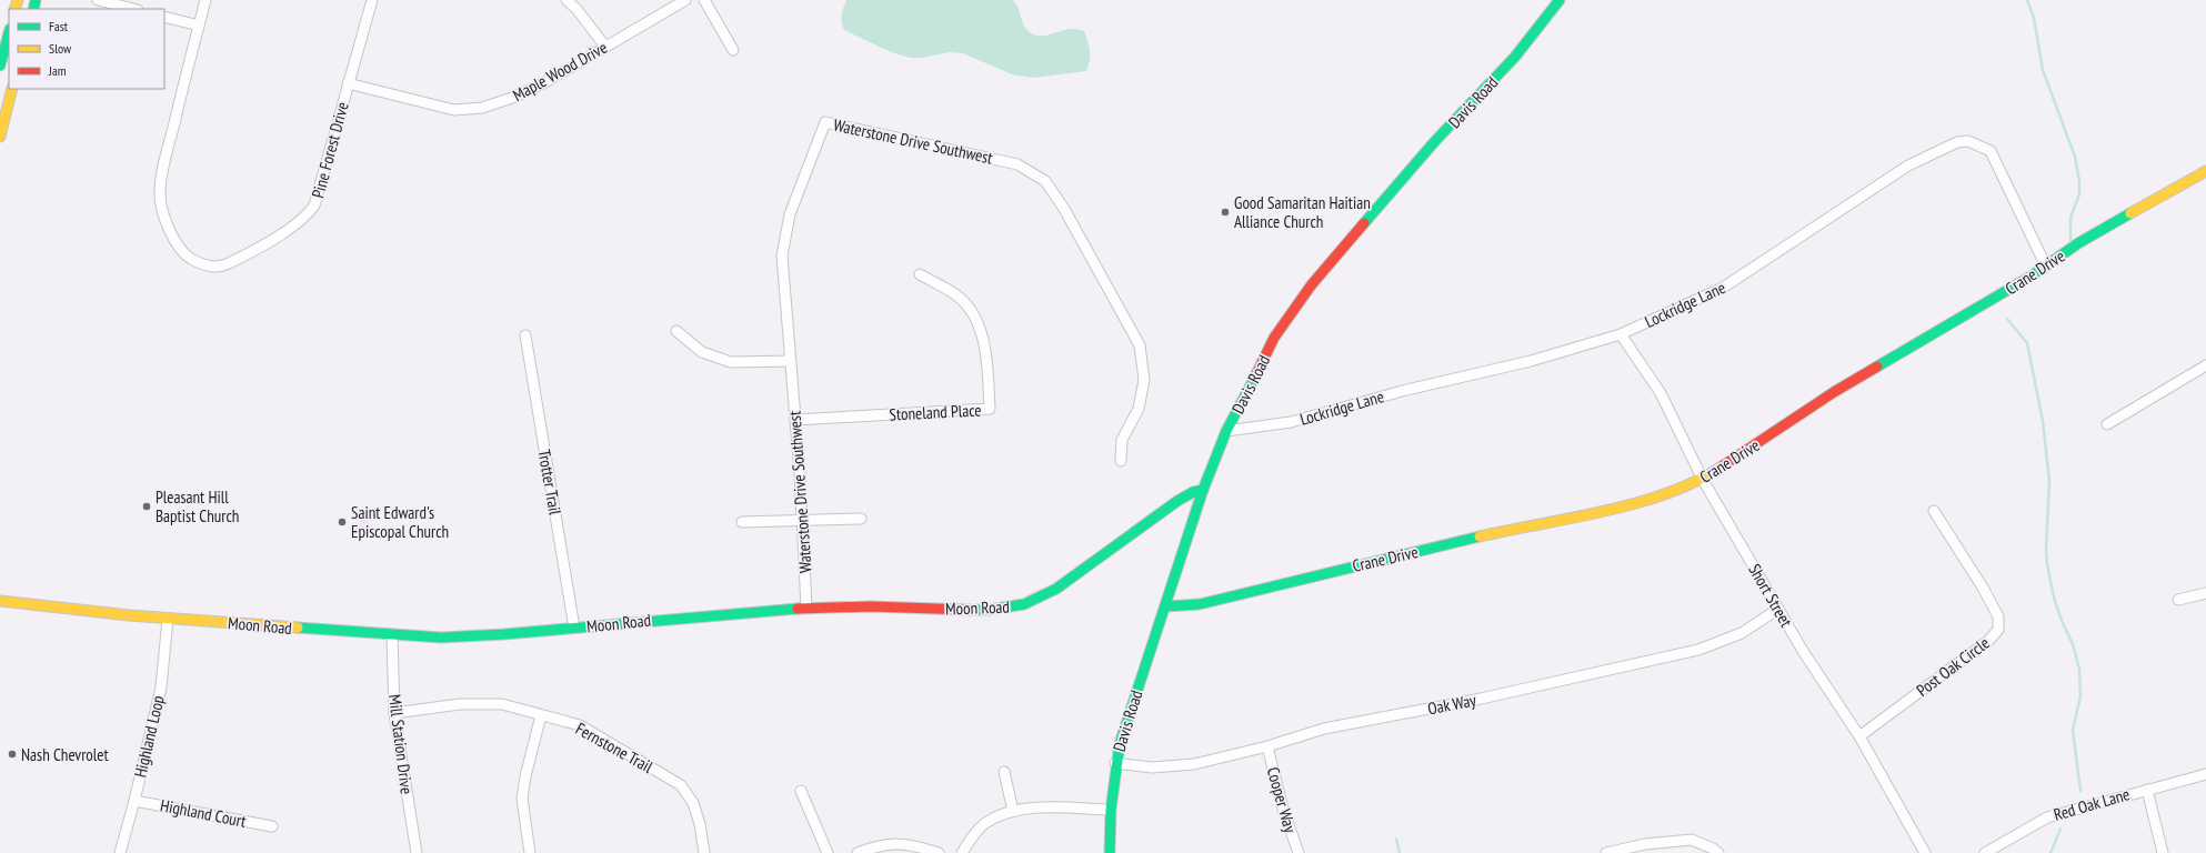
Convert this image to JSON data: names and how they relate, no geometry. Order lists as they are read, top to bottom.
{
  "streets": {
    "main road": ["Davis Road", "Crane Drive", "Moon Road"],
    "street": [
      "Maple Wood Drive",
      "Waterstone Drive Southwest",
      "Pine Forest Drive",
      "Lockridge Lane",
      "Stoneland Place",
      "Trotter Trail",
      "Short Street",
      "Post Oak Circle",
      "Oak Way",
      "Highland Loop",
      "Mill Station Drive",
      "Fernstone Trail",
      "Cooper Way",
      "Red Oak Lane",
      "Highland Court"
    ]
  },
  "crossings": [
    ["Maple Wood Drive", "Pine Forest Drive"],
    ["Davis Road", "Crane Drive"],
    ["Davis Road", "Lockridge Lane"],
    ["Davis Road", "Moon Road"],
    ["Davis Road", "Oak Way"],
    ["Waterstone Drive Southwest", "Stoneland Place"],
    ["Waterstone Drive Southwest", "Moon Road"],
    ["Crane Drive", "Lockridge Lane"],
    ["Crane Drive", "Short Street"],
    ["Lockridge Lane", "Short Street"],
    ["Trotter Trail", "Moon Road"],
    ["Short Street", "Post Oak Circle"],
    ["Short Street", "Oak Way"],
    ["Moon Road", "Highland Loop"],
    ["Moon Road", "Mill Station Drive"],
    ["Oak Way", "Cooper Way"],
    ["Highland Loop", "Highland Court"],
    ["Mill Station Drive", "Fernstone Trail"]
  ],
  "places": [
    "Good Samaritan Haitian Alliance Church",
    "Pleasant Hill Baptist Church",
    "Saint Edward's Episcopal Church",
    "Nash Chevrolet"
  ],
  "legend": ["Fast", "Slow", "Jam"]
}
